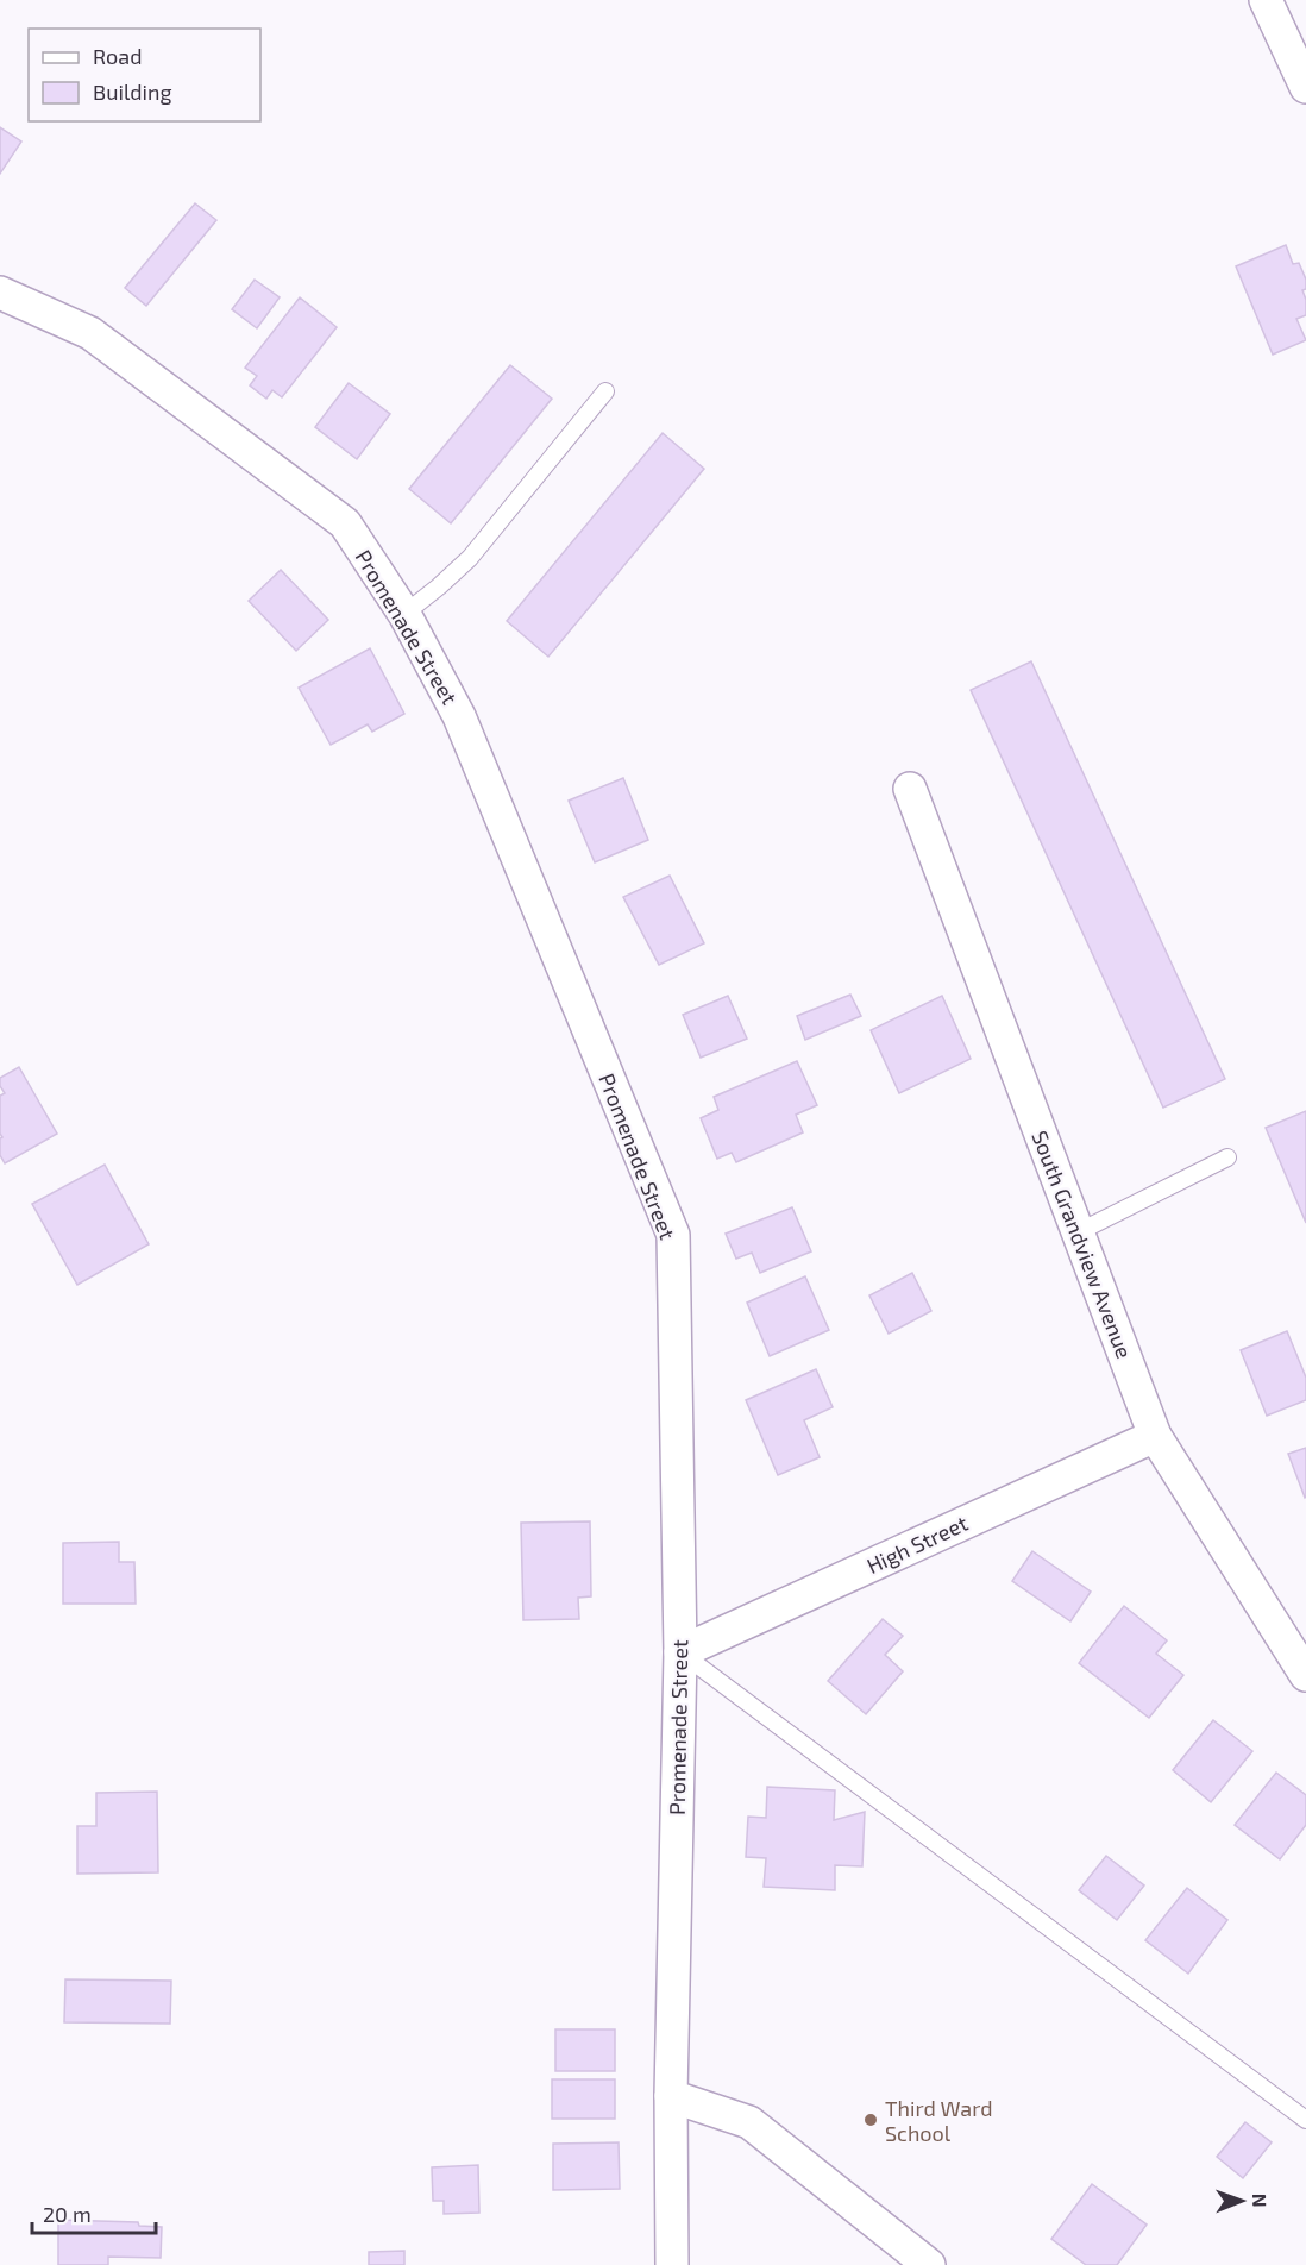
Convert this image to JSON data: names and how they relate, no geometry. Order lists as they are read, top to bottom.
{
  "streets": {
    "street": ["Promenade Street", "South Grandview Avenue", "High Street"]
  },
  "crossings": [
    ["Promenade Street", "High Street"],
    ["South Grandview Avenue", "High Street"]
  ],
  "places": ["Third Ward School"],
  "legend": ["Road", "Building"],
  "scale_bar": "20 m",
  "north": "right"
}
